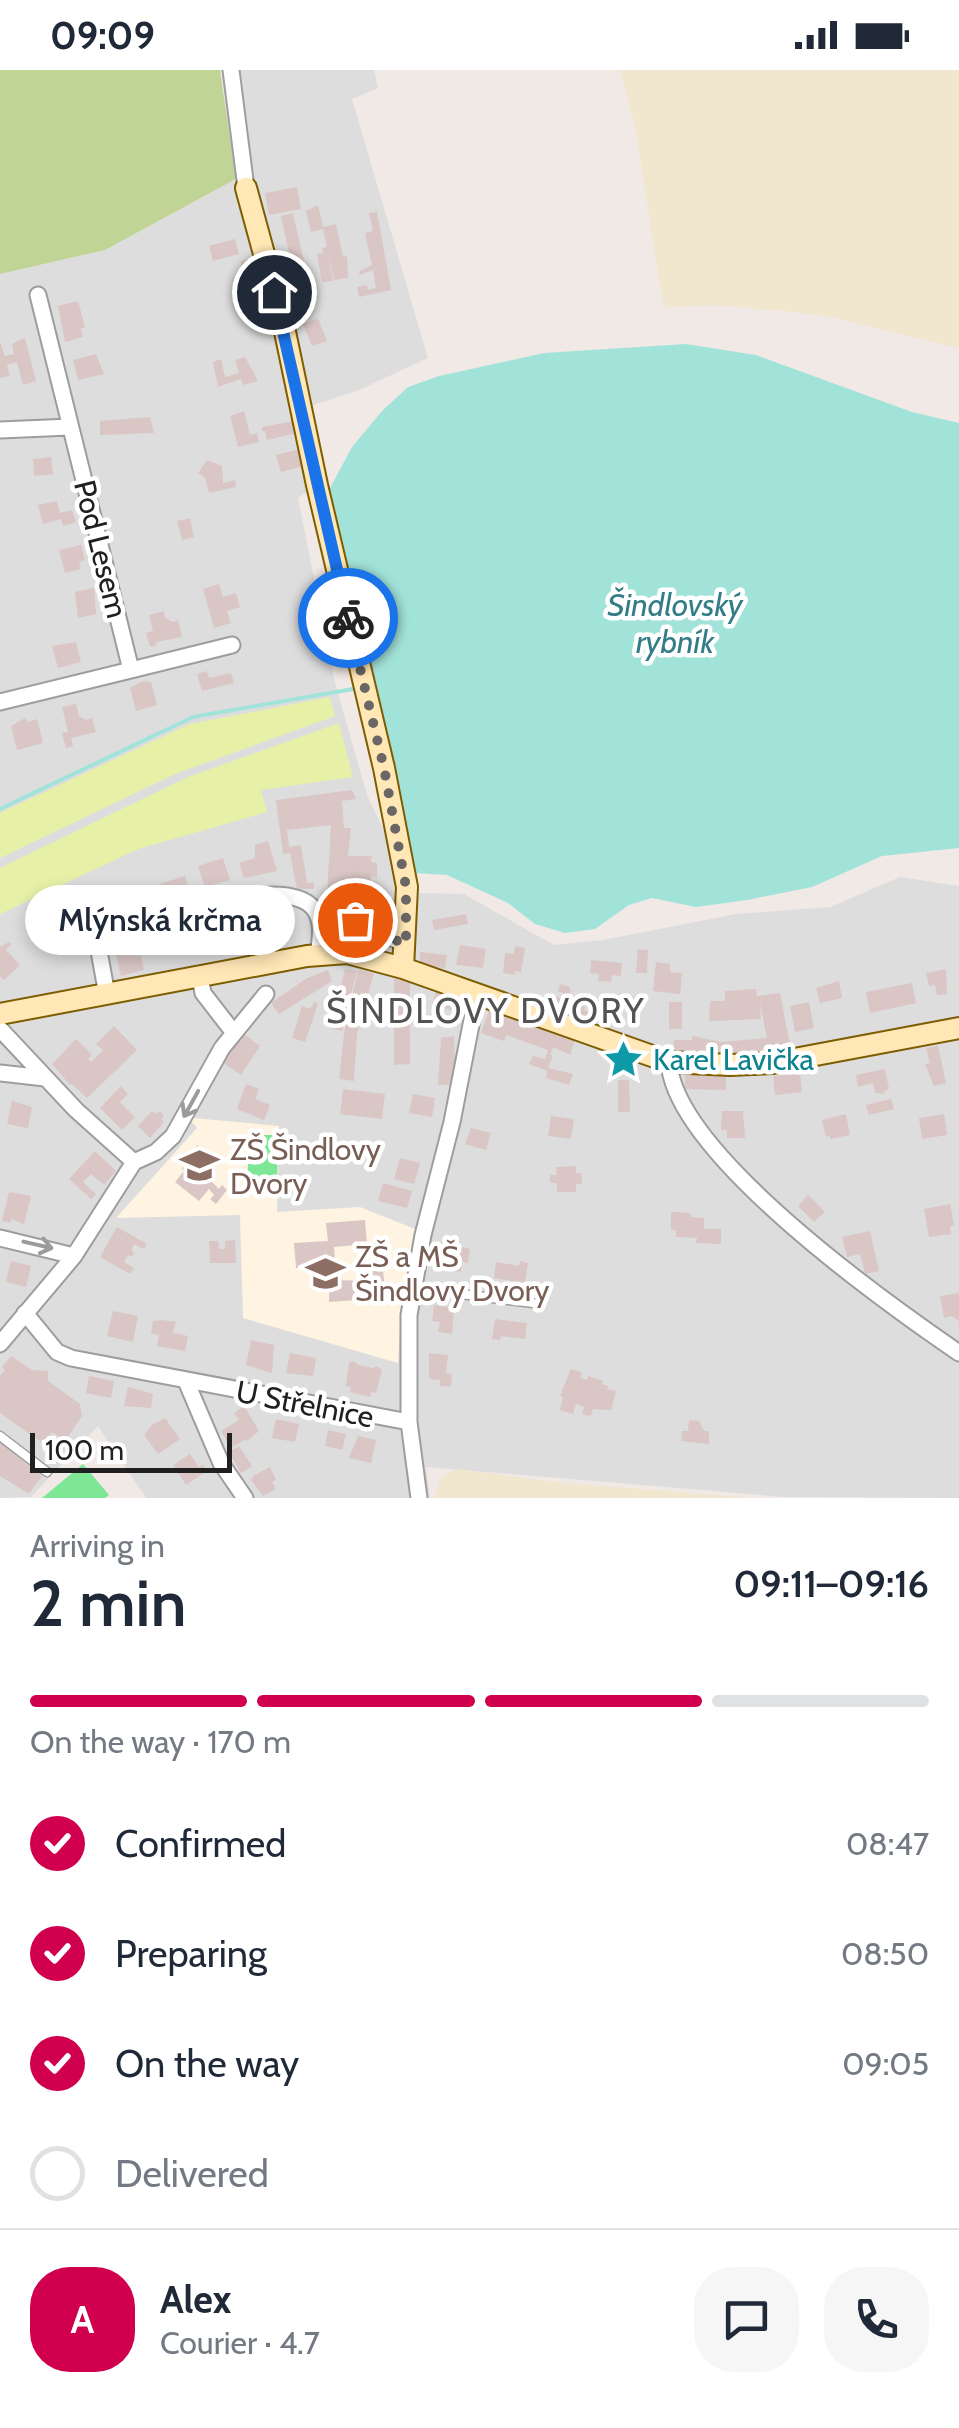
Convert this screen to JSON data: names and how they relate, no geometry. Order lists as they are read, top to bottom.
{
  "streets": {
    "street": ["Pod Lesem", "U Střelnice"]
  },
  "districts": ["ŠINDLOVY DVORY"],
  "water": ["Šindlovský rybník"],
  "places": {
    "other": ["Mlýnská krčma"],
    "place": ["Karel Lavička"],
    "school or university": ["ZŠ Šindlovy Dvory", "ZŠ a MŠ Šindlovy Dvory"]
  },
  "scale_bar": "100 m",
  "page": {
    "status": "09:09",
    "bubble": "Mlýnská krčma",
    "scale": "100 m",
    "heading": ["2 min", "Arriving in", "09:11–09:16"],
    "panel": ["Alex", "Courier · 4.7"],
    "bar": "On the way · 170 m",
    "list": [
      ["Confirmed", "08:47"],
      ["Preparing", "08:50"],
      ["On the way", "09:05"],
      "Delivered"
    ],
    "round": "A"
  }
}
